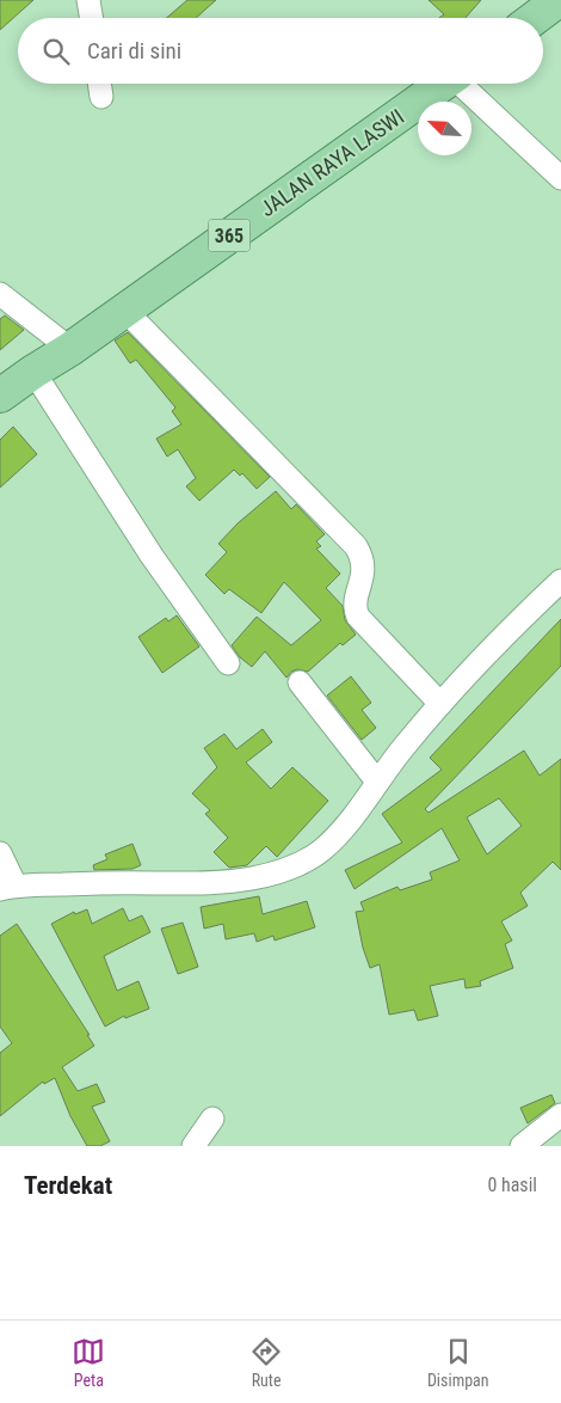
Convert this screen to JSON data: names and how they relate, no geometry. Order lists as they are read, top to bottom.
{
  "streets": {
    "main road": ["JALAN RAYA LASWI", "365"]
  },
  "north": "top left",
  "page": {
    "search": "Cari di sini",
    "heading": ["Terdekat", "0 hasil"],
    "nav": ["Peta", "Rute", "Disimpan"]
  }
}
